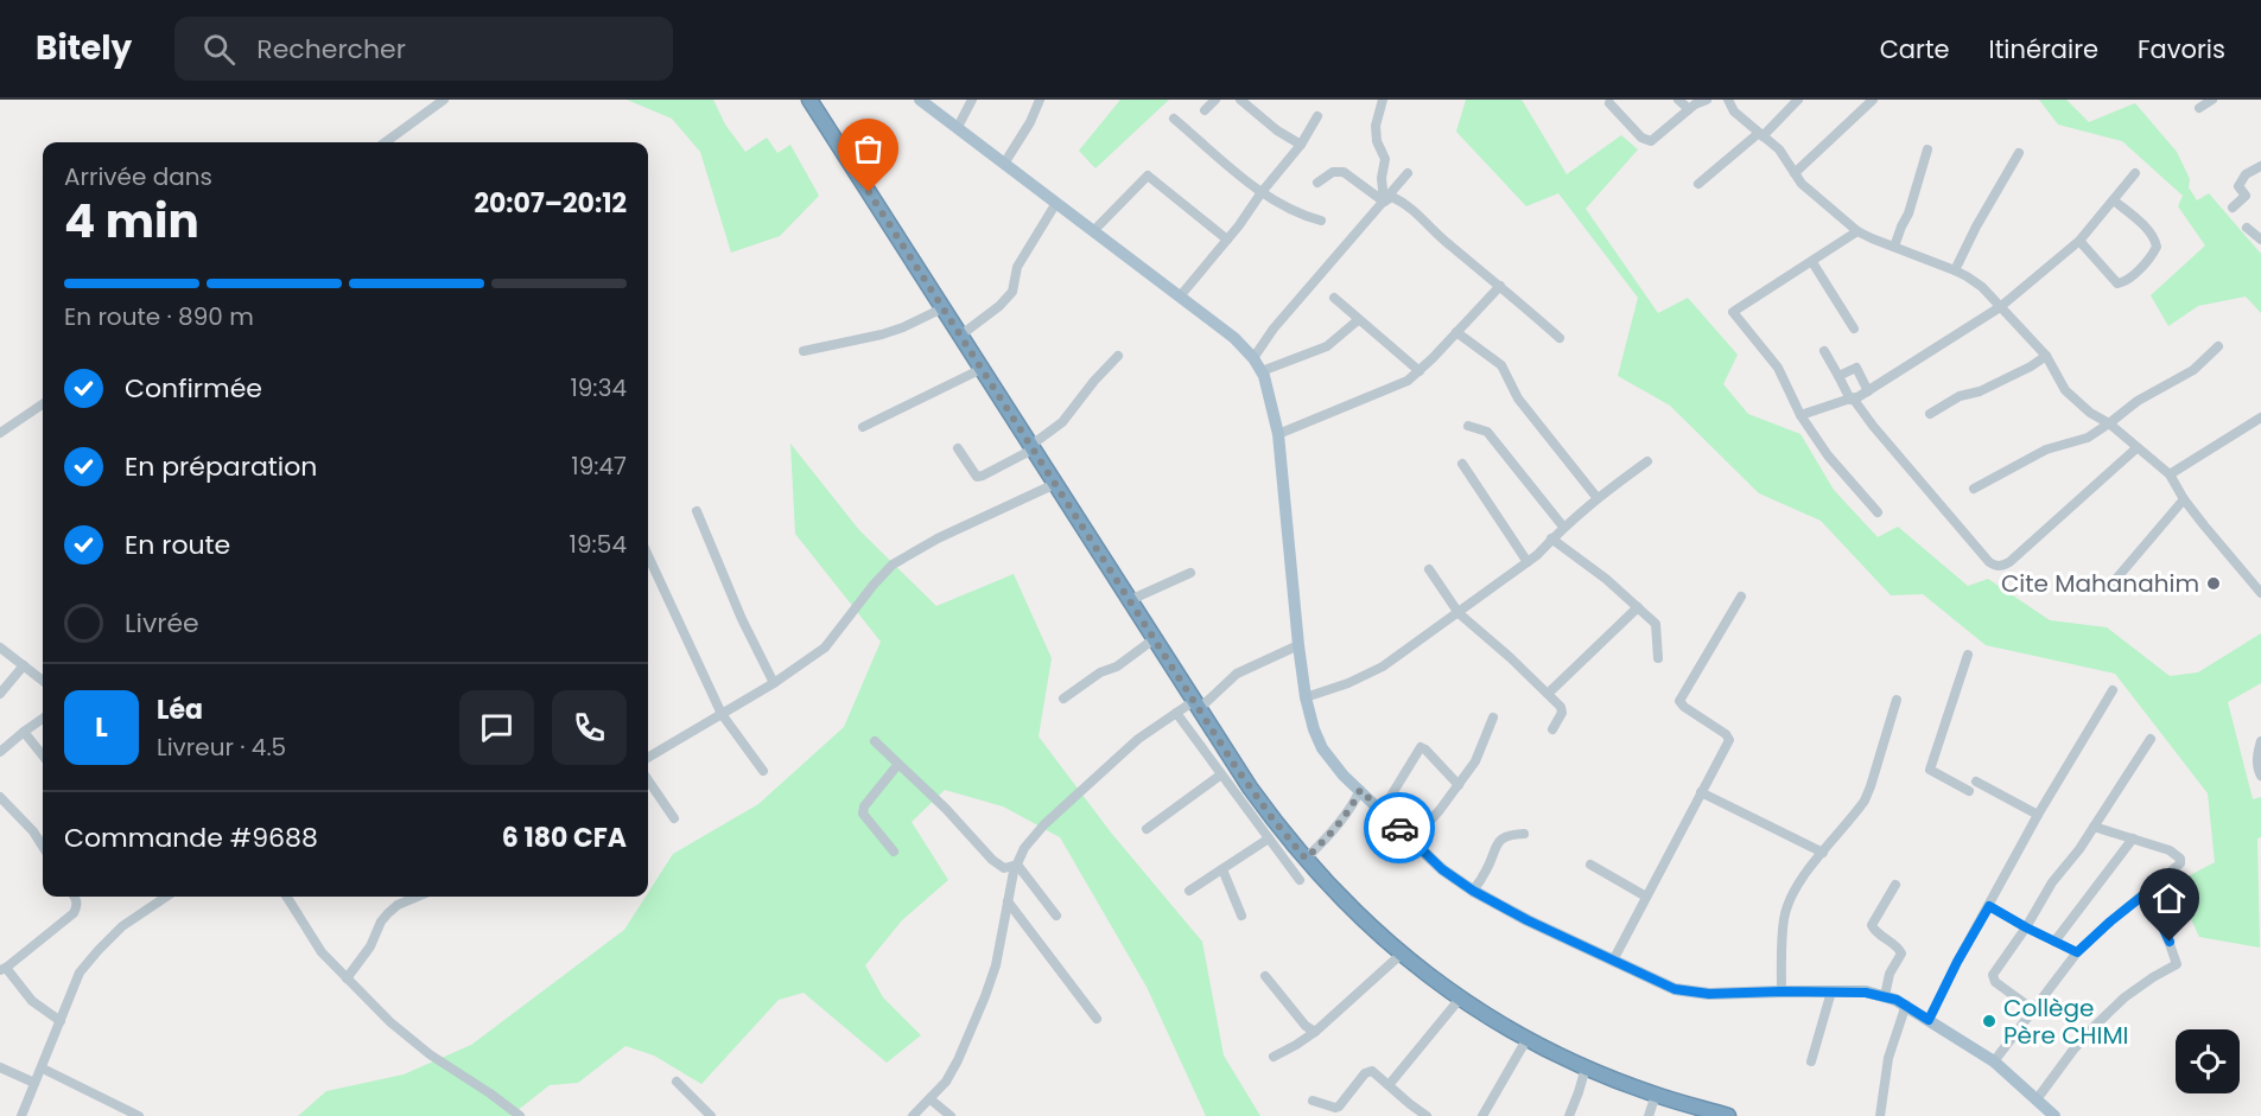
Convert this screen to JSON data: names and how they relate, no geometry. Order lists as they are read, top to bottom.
{
  "places": ["Cite Mahanahim", "Collège Père CHIMI"],
  "page": {
    "header": "Bitely",
    "search": "Rechercher",
    "nav": ["Carte", "Itinéraire", "Favoris"],
    "heading": ["4 min", "Arrivée dans", "20:07–20:12"],
    "panel": [
      "Léa",
      "Livreur · 4.5",
      "Commande #9688",
      "6 180 CFA"
    ],
    "bar": "En route · 890 m",
    "list": [
      ["Confirmée", "19:34"],
      ["En préparation", "19:47"],
      ["En route", "19:54"],
      "Livrée"
    ],
    "round": "L"
  }
}
